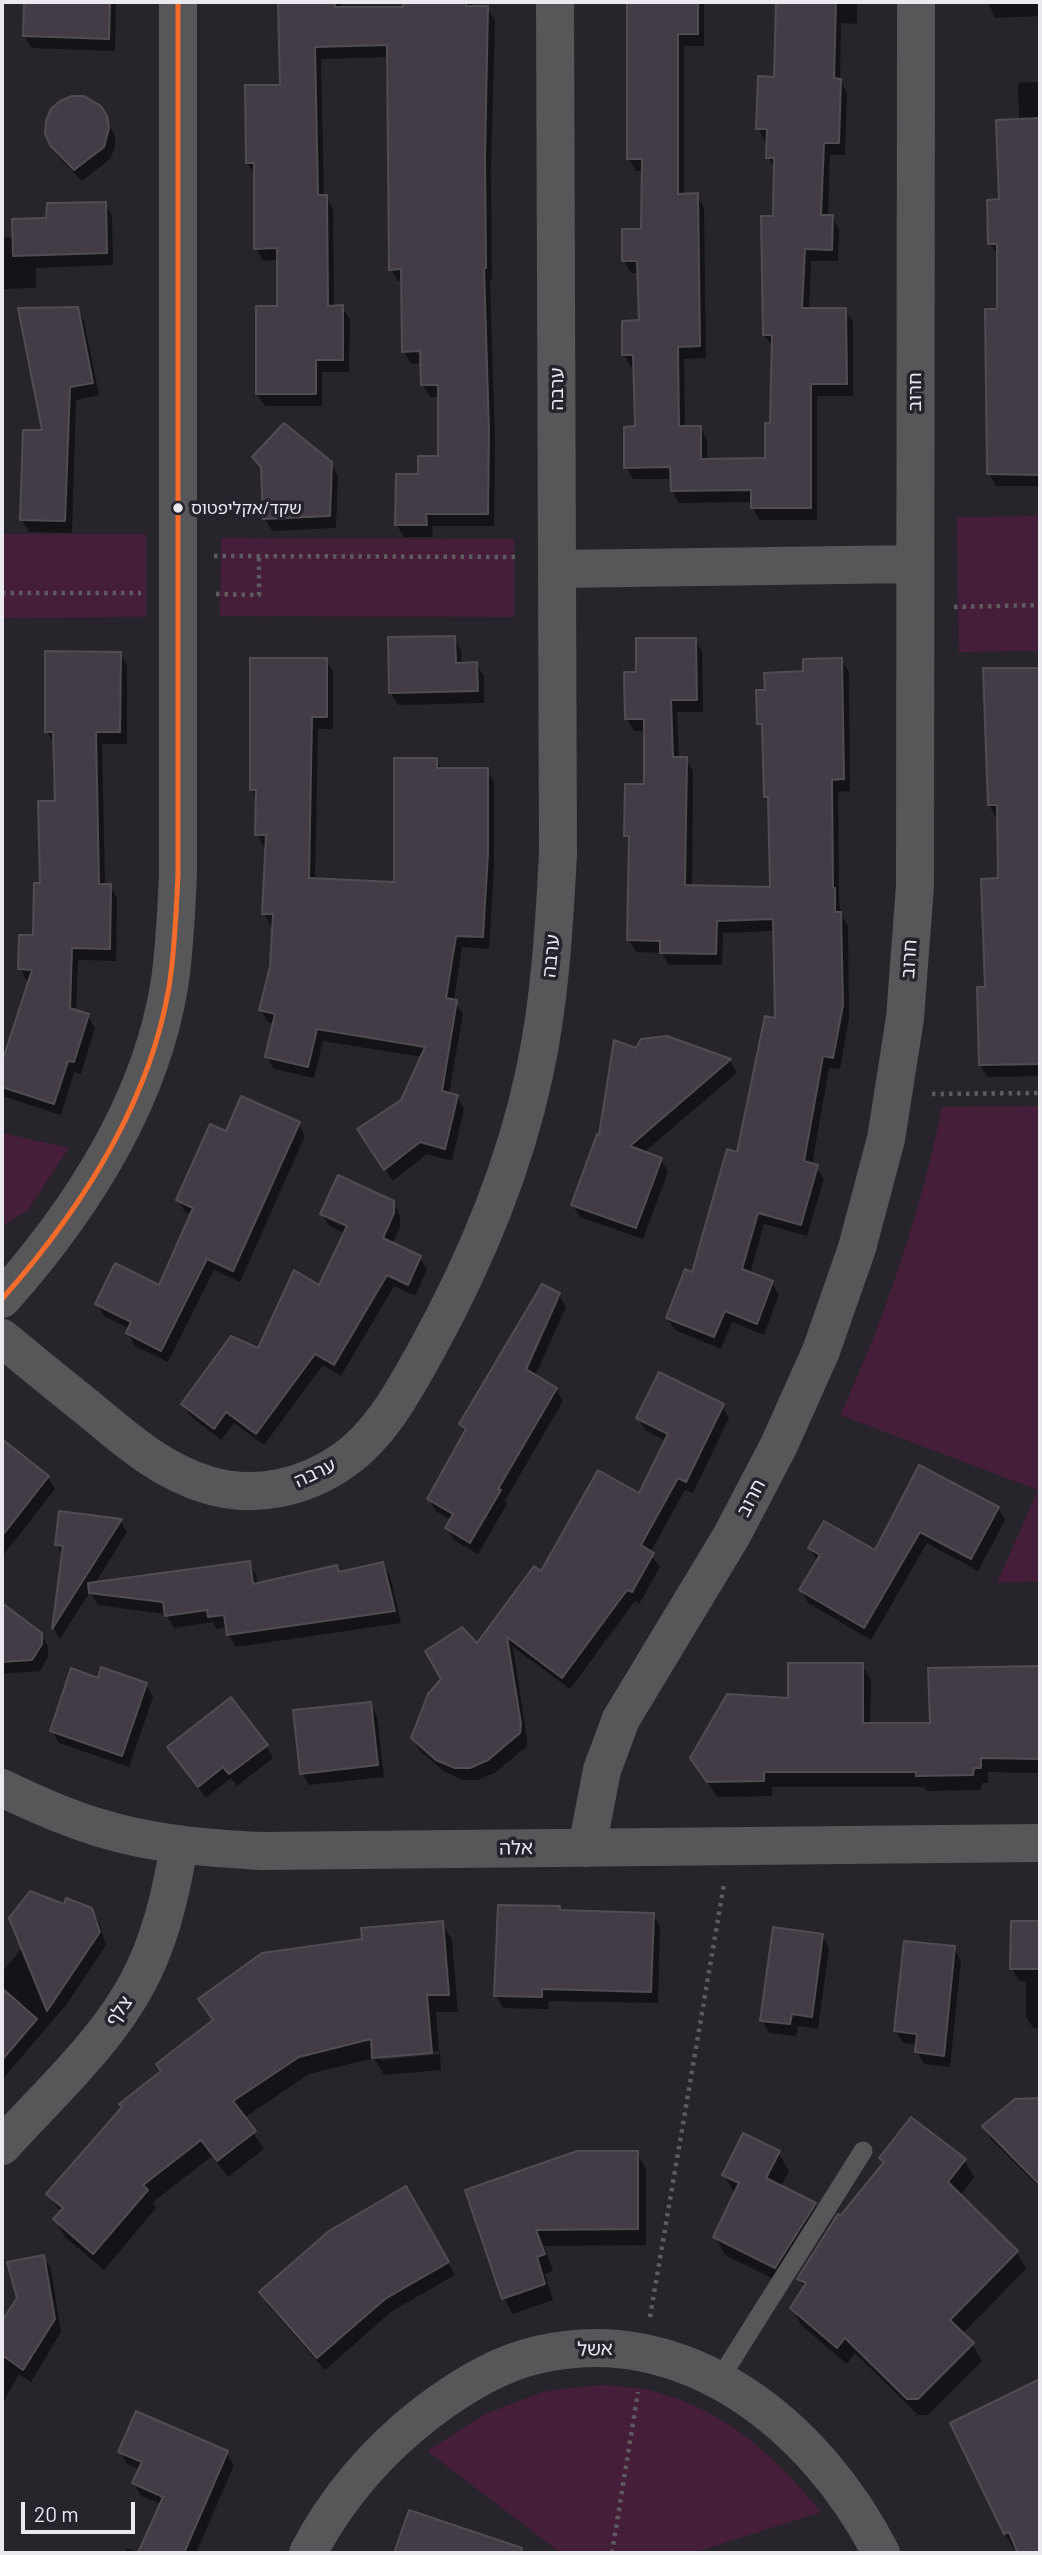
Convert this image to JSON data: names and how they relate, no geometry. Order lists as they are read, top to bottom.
{
  "streets": {
    "street": [
      "ערבה",
      "חרוב",
      "אלה",
      "צלף",
      "אשל"
    ]
  },
  "crossings": [
    ["חרוב", "אלה"],
    ["אלה", "צלף"]
  ],
  "places": ["שקד/אקליפטוס"],
  "scale_bar": "20 m"
}
